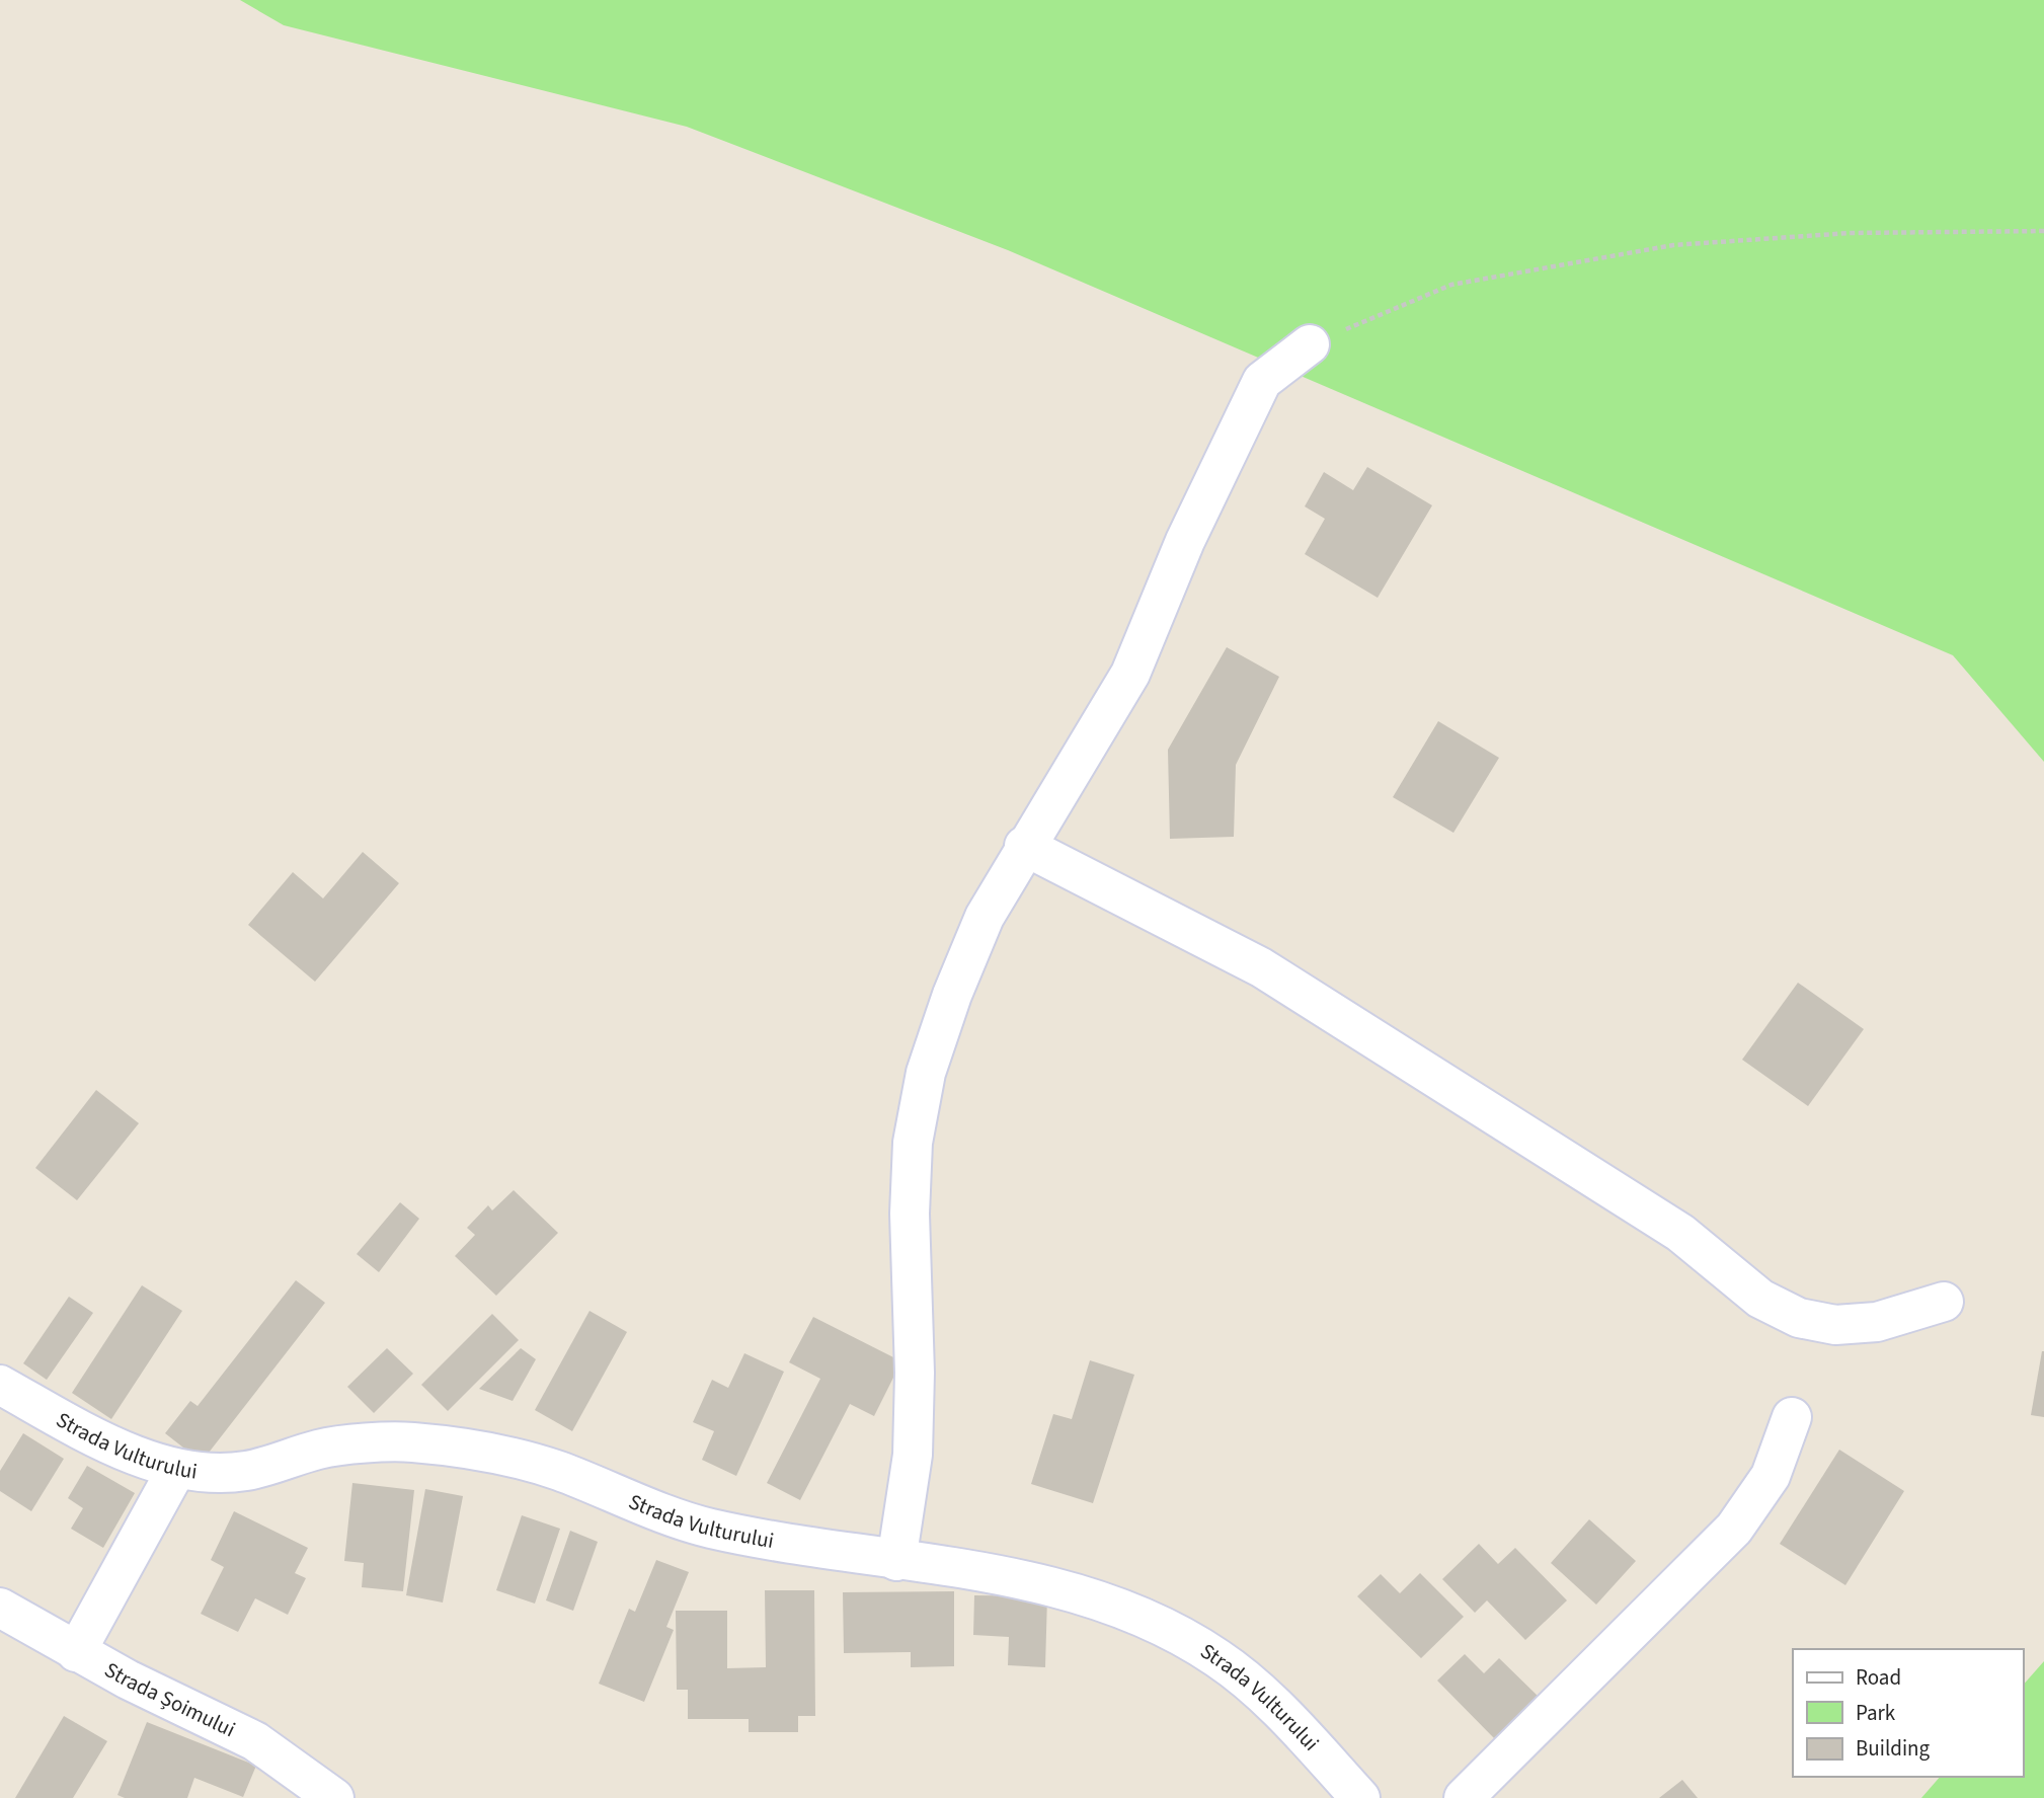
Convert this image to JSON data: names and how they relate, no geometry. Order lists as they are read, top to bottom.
{
  "streets": {
    "street": ["Strada Vulturului", "Strada Șoimului"]
  },
  "legend": ["Road", "Park", "Building"]
}
